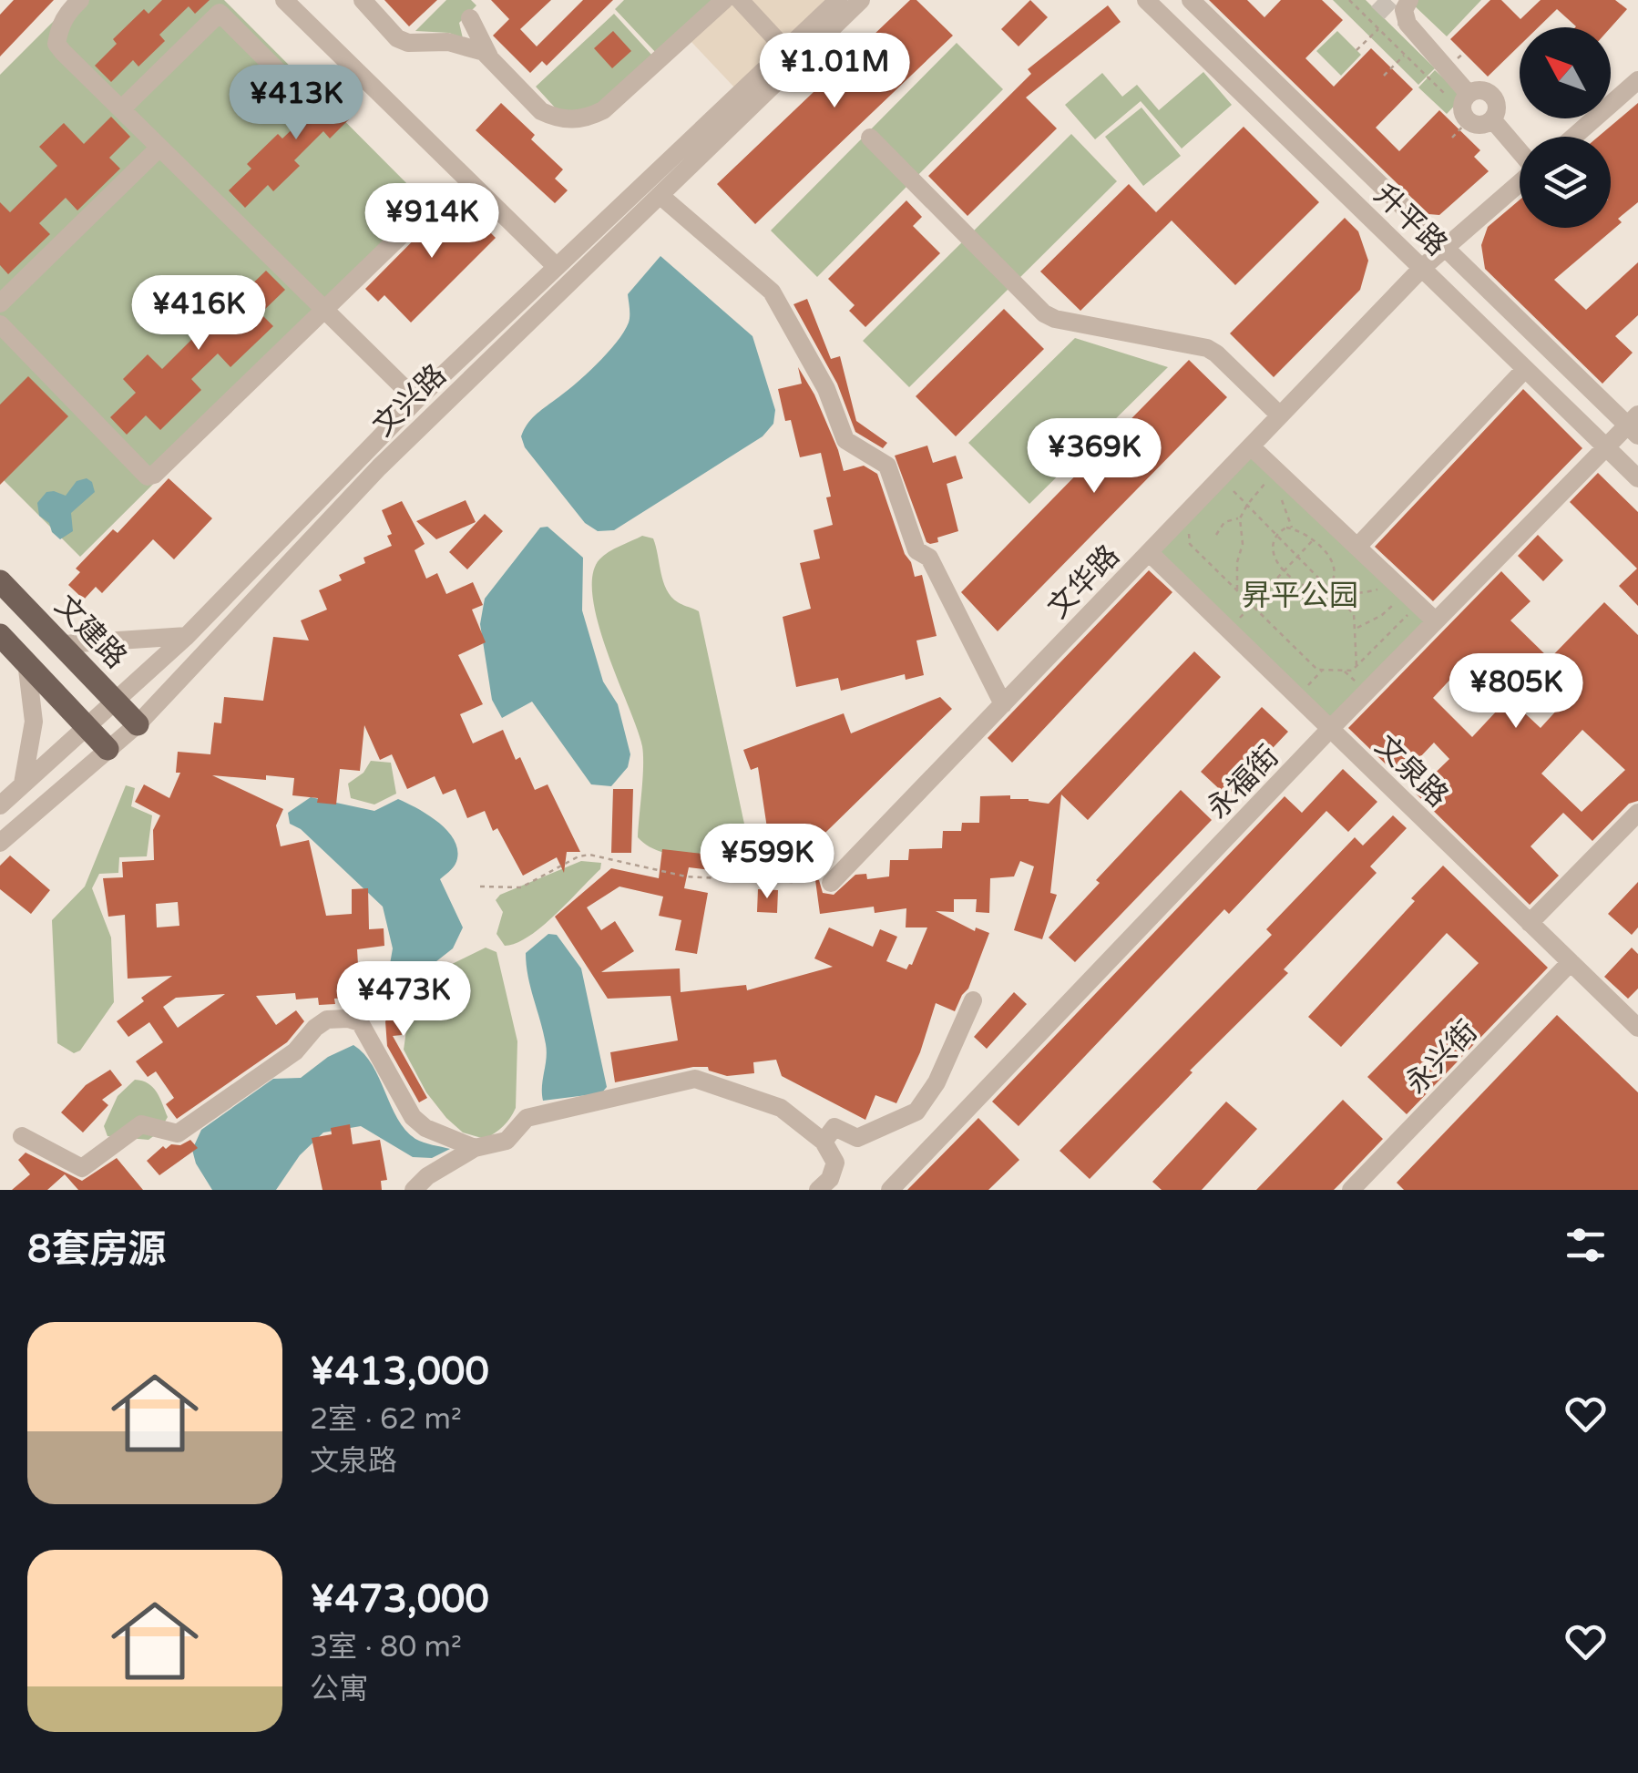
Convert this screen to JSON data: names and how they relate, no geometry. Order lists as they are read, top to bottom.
{
  "streets": {
    "main road": ["文建路"],
    "street": [
      "升平路",
      "文兴路",
      "文华路",
      "文泉路",
      "永福街",
      "永兴街"
    ]
  },
  "crossings": [
    ["升平路", "文华路"],
    ["升平路", "永福街"],
    ["文兴路", "文建路"],
    ["文华路", "文泉路"],
    ["文泉路", "永福街"],
    ["文泉路", "永兴街"]
  ],
  "parks": ["昇平公园"],
  "north": "top left",
  "page": {
    "price": [
      "¥1.01M",
      "¥413K",
      "¥914K",
      "¥416K",
      "¥369K",
      "¥805K",
      "¥599K",
      "¥473K"
    ],
    "heading": "8套房源",
    "list": [
      {
        "name": "¥413,000",
        "note": "2室 · 62 m² · 文泉路"
      },
      {
        "name": "¥473,000",
        "note": "3室 · 80 m² · 公寓"
      }
    ]
  }
}
